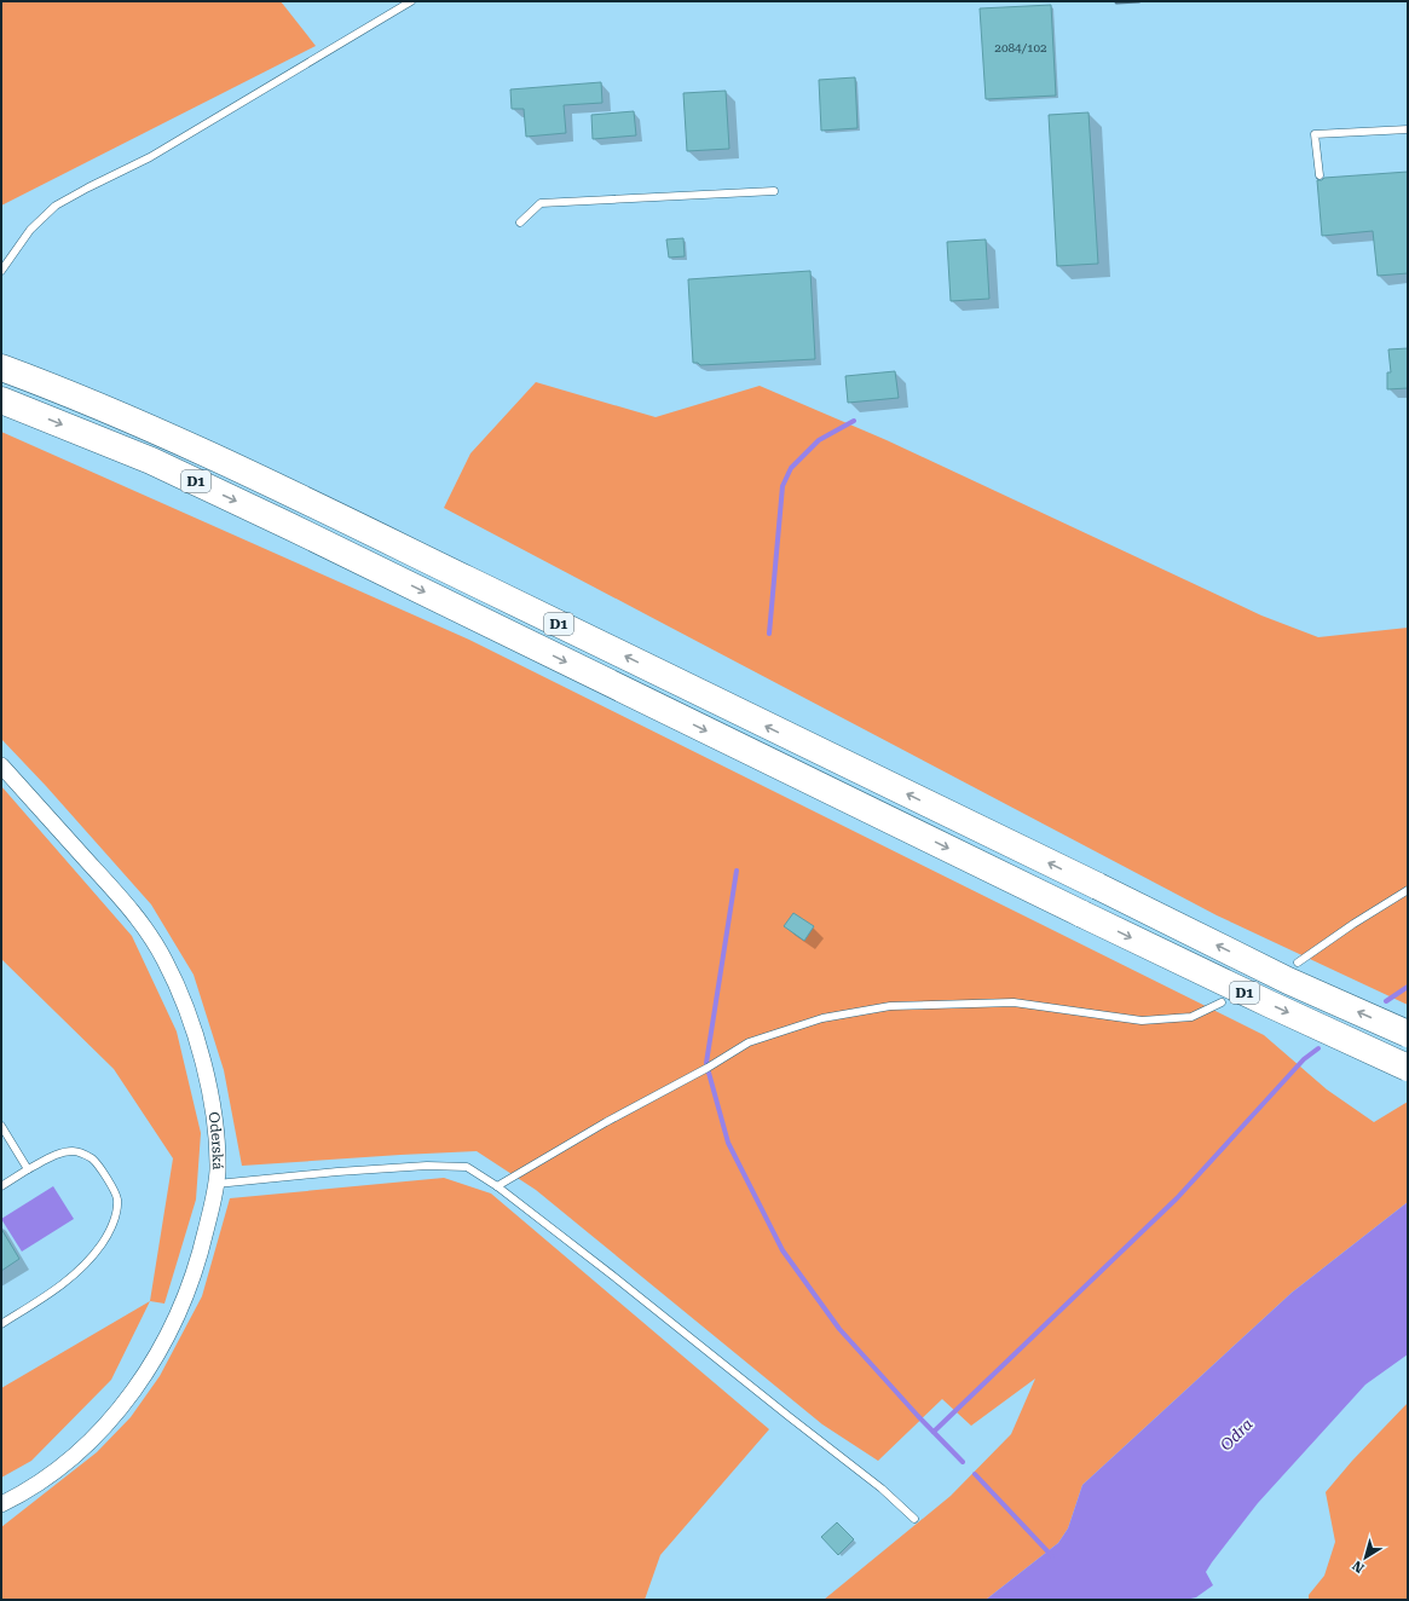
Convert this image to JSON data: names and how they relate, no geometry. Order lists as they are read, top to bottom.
{
  "streets": {
    "highway": ["D1"],
    "street": ["Oderská"]
  },
  "water": ["Odra"],
  "house_numbers": ["2084/102"],
  "north": "bottom left"
}
